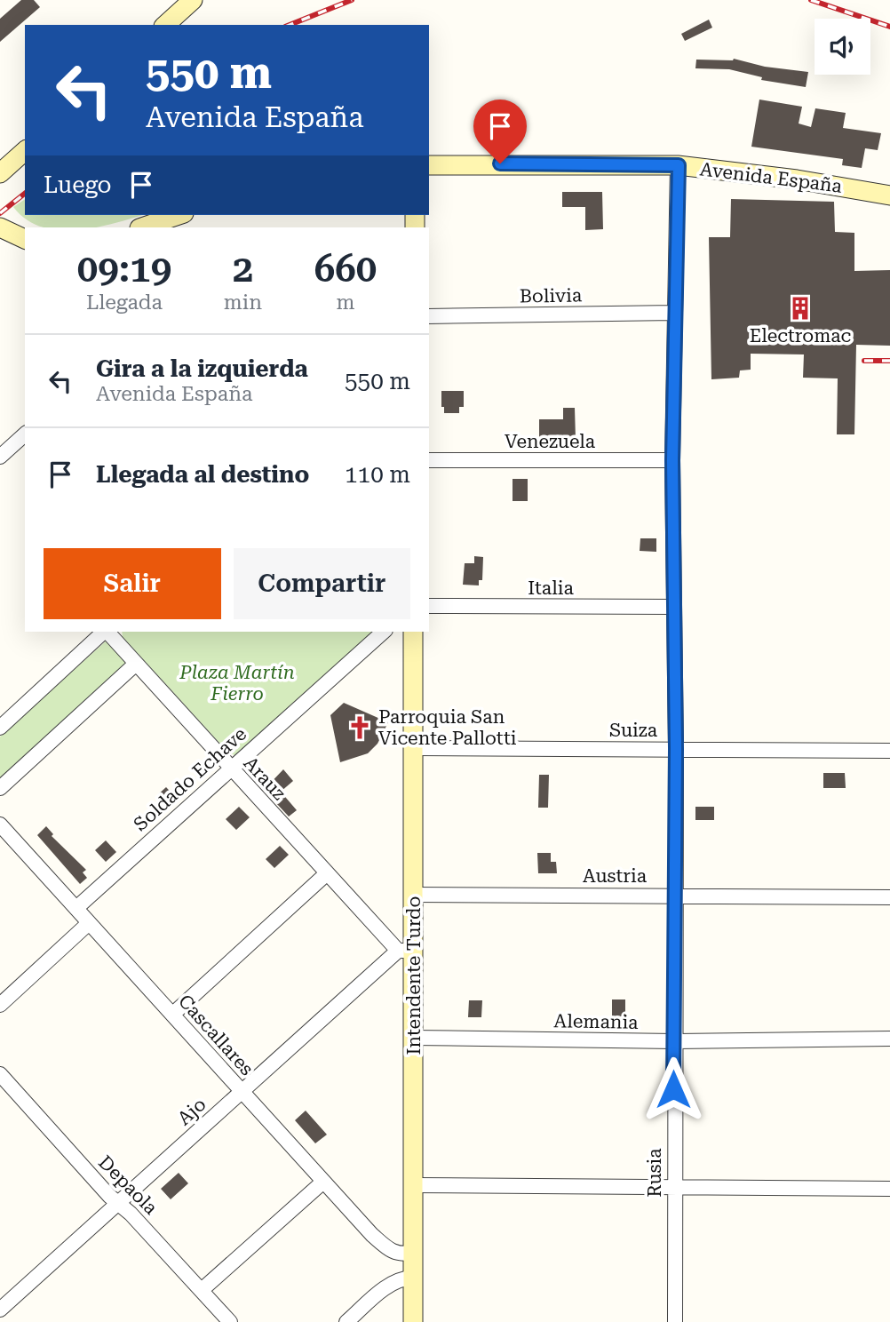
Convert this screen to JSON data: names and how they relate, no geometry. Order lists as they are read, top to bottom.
{
  "streets": {
    "street": [
      "Avenida España",
      "Bolivia",
      "Venezuela",
      "Italia",
      "Suiza",
      "Arauz",
      "Soldado Echave",
      "Austria",
      "Intendente Turdo",
      "Alemania",
      "Cascallares",
      "Ajo",
      "Rusia",
      "Depaola"
    ]
  },
  "crossings": [
    ["Avenida España", "Rusia"],
    ["Bolivia", "Rusia"],
    ["Venezuela", "Rusia"],
    ["Italia", "Rusia"],
    ["Suiza", "Intendente Turdo"],
    ["Suiza", "Rusia"],
    ["Arauz", "Soldado Echave"],
    ["Arauz", "Intendente Turdo"],
    ["Arauz", "Ajo"],
    ["Soldado Echave", "Cascallares"],
    ["Austria", "Intendente Turdo"],
    ["Austria", "Rusia"],
    ["Intendente Turdo", "Alemania"],
    ["Intendente Turdo", "Cascallares"],
    ["Intendente Turdo", "Ajo"],
    ["Alemania", "Rusia"],
    ["Cascallares", "Ajo"],
    ["Ajo", "Depaola"]
  ],
  "parks": ["Plaza Martín Fierro"],
  "places": {
    "building": ["Electromac"],
    "church": ["Parroquia San Vicente Pallotti"]
  },
  "page": {
    "turn": ["550 m", "Avenida España"],
    "then": "Luego",
    "eta": [
      "09:19",
      "Llegada",
      "2",
      "min",
      "660",
      "m"
    ],
    "list": [
      {
        "name": "Gira a la izquierda",
        "note": "Avenida España",
        "value": "550 m"
      },
      {
        "name": "Llegada al destino",
        "value": "110 m"
      }
    ],
    "buttons": ["Salir", "Compartir"]
  }
}
